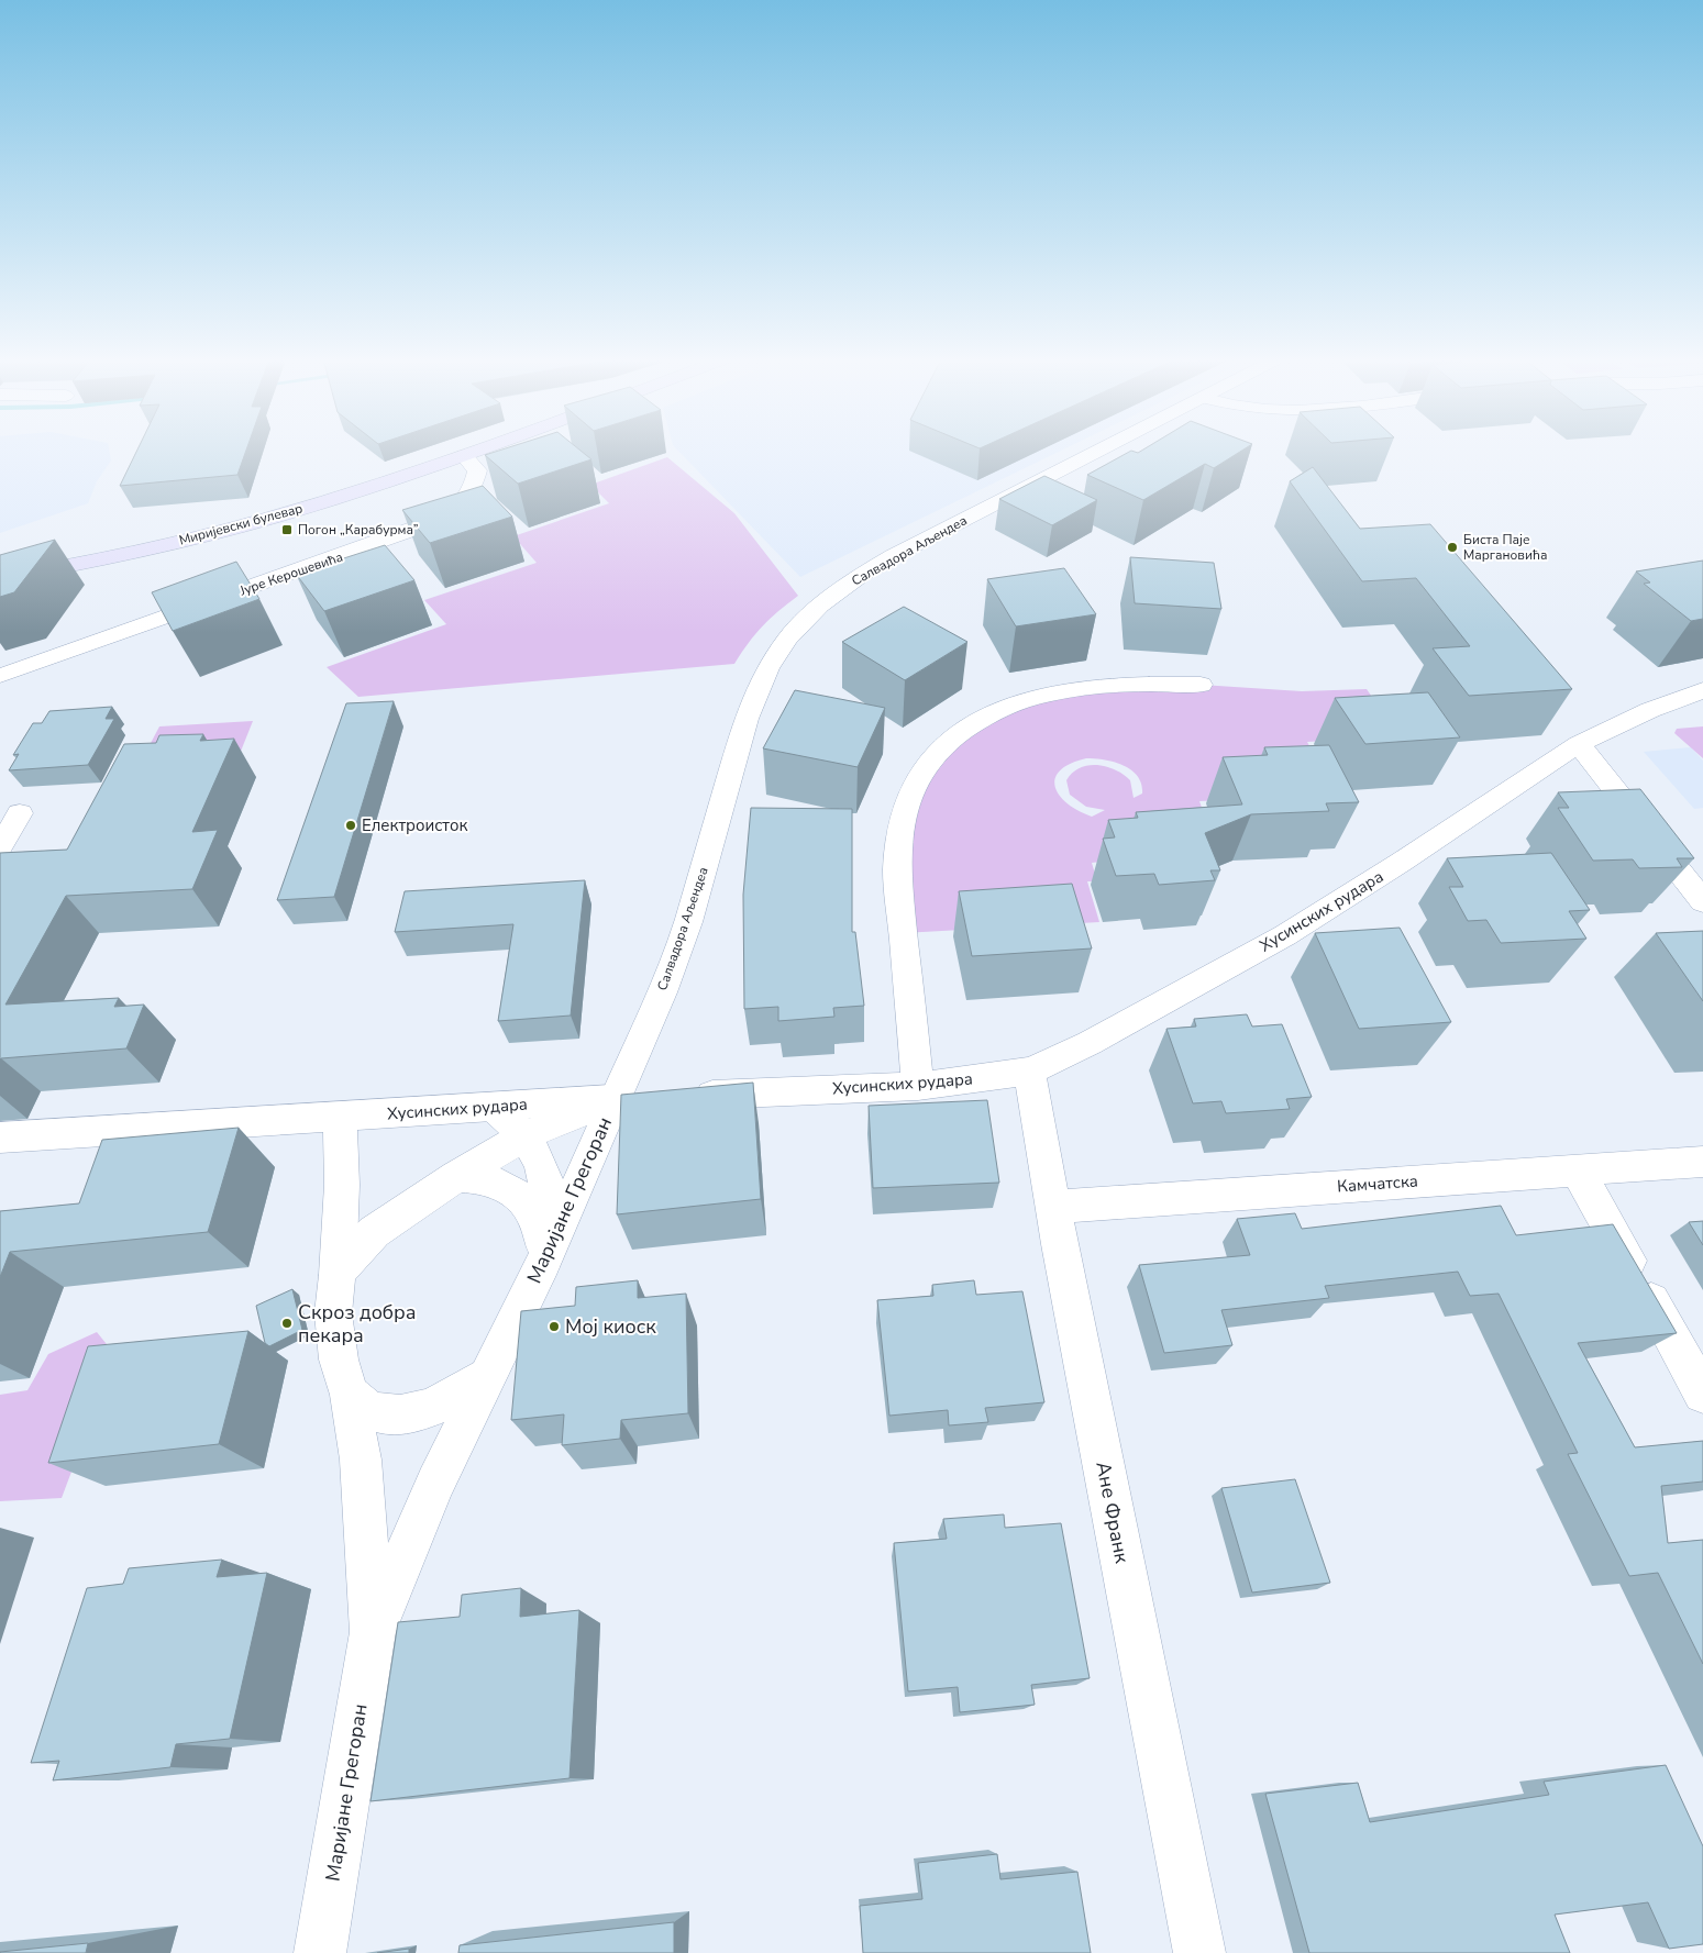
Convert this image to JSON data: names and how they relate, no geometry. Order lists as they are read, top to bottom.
{
  "streets": {
    "main road": ["Миријевски булевар"],
    "street": [
      "Салвадора Аљендеа",
      "Јуре Керошевића",
      "Хусинских рудара",
      "Камчатска",
      "Маријане Грегоран",
      "Ане Франк"
    ]
  },
  "crossings": [
    ["Миријевски булевар", "Јуре Керошевића"],
    ["Салвадора Аљендеа", "Хусинских рудара"],
    ["Салвадора Аљендеа", "Маријане Грегоран"],
    ["Хусинских рудара", "Маријане Грегоран"],
    ["Хусинских рудара", "Ане Франк"],
    ["Камчатска", "Ане Франк"]
  ],
  "places": {
    "transit": ["Погон „Карабурма”"],
    "other": [
      "Биста Паје Маргановића",
      "Електроисток",
      "Скроз добра пекара",
      "Мој киоск"
    ]
  }
}
